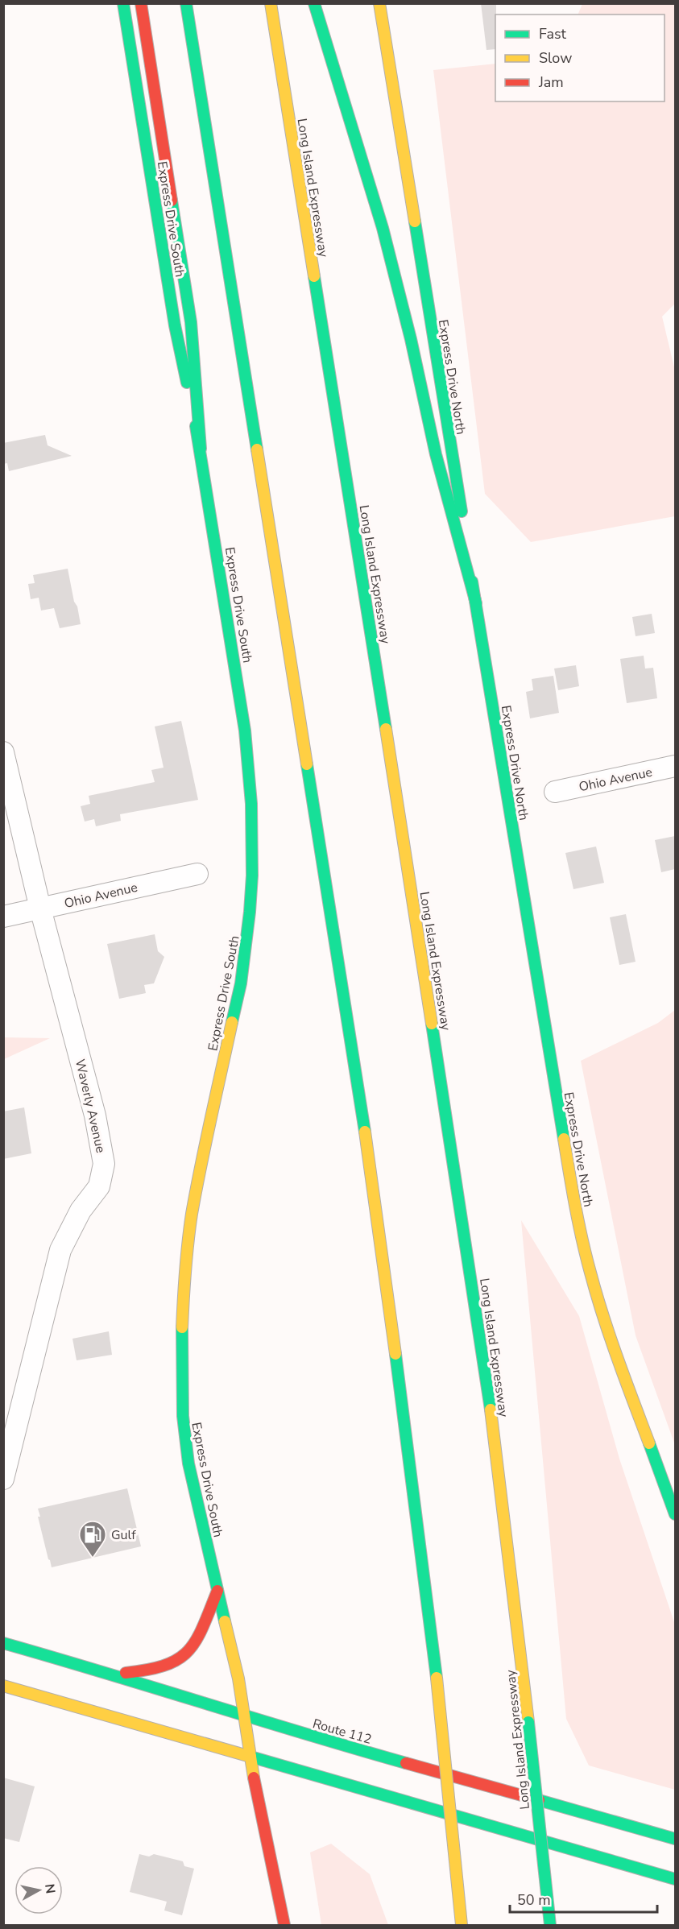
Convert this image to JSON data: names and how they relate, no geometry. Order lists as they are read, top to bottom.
{
  "streets": {
    "main road": [
      "Long Island Expressway",
      "Express Drive South",
      "Express Drive North",
      "Route 112"
    ],
    "street": ["Ohio Avenue", "Waverly Avenue"]
  },
  "crossings": [
    ["Express Drive South", "Route 112"],
    ["Ohio Avenue", "Waverly Avenue"]
  ],
  "places": {
    "fuel station": ["Gulf"]
  },
  "legend": ["Fast", "Slow", "Jam"],
  "scale_bar": "50 m",
  "north": "right"
}
